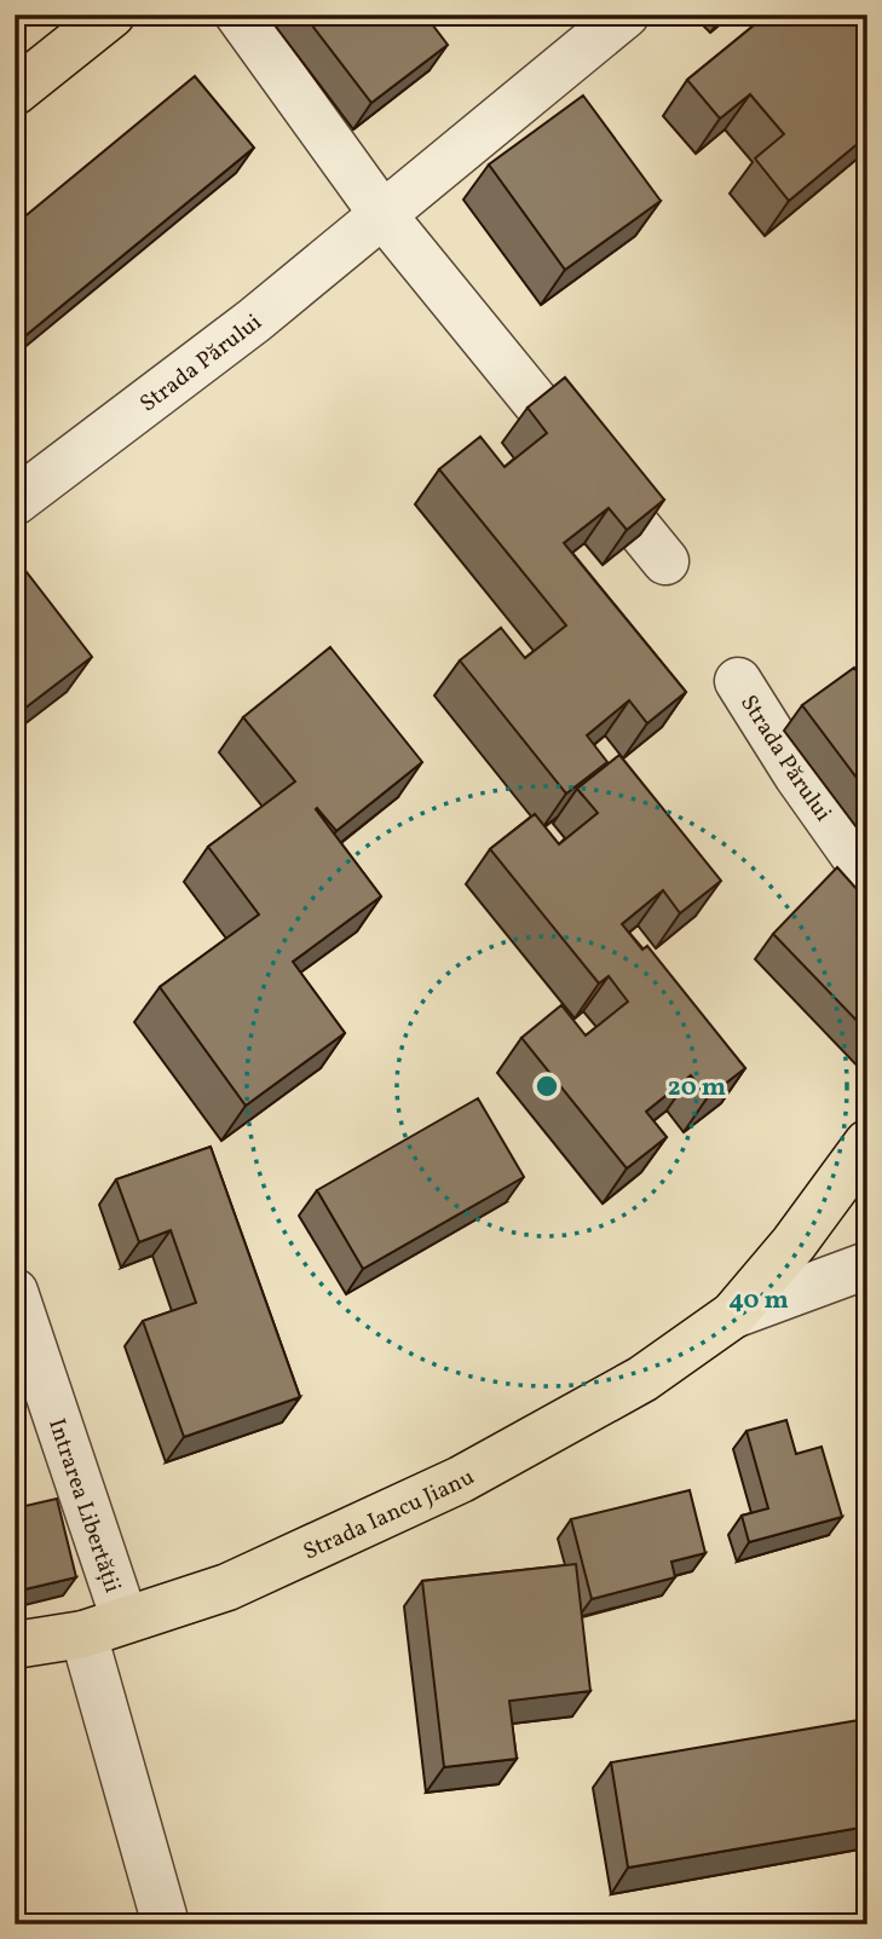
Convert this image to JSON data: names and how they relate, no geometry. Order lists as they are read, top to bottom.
{
  "streets": {
    "main road": ["Strada Iancu Jianu"],
    "street": ["Strada Părului", "Intrarea Libertății"]
  },
  "crossings": [
    ["Intrarea Libertății", "Strada Iancu Jianu"]
  ],
  "rings": ["20 m", "40 m"]
}
